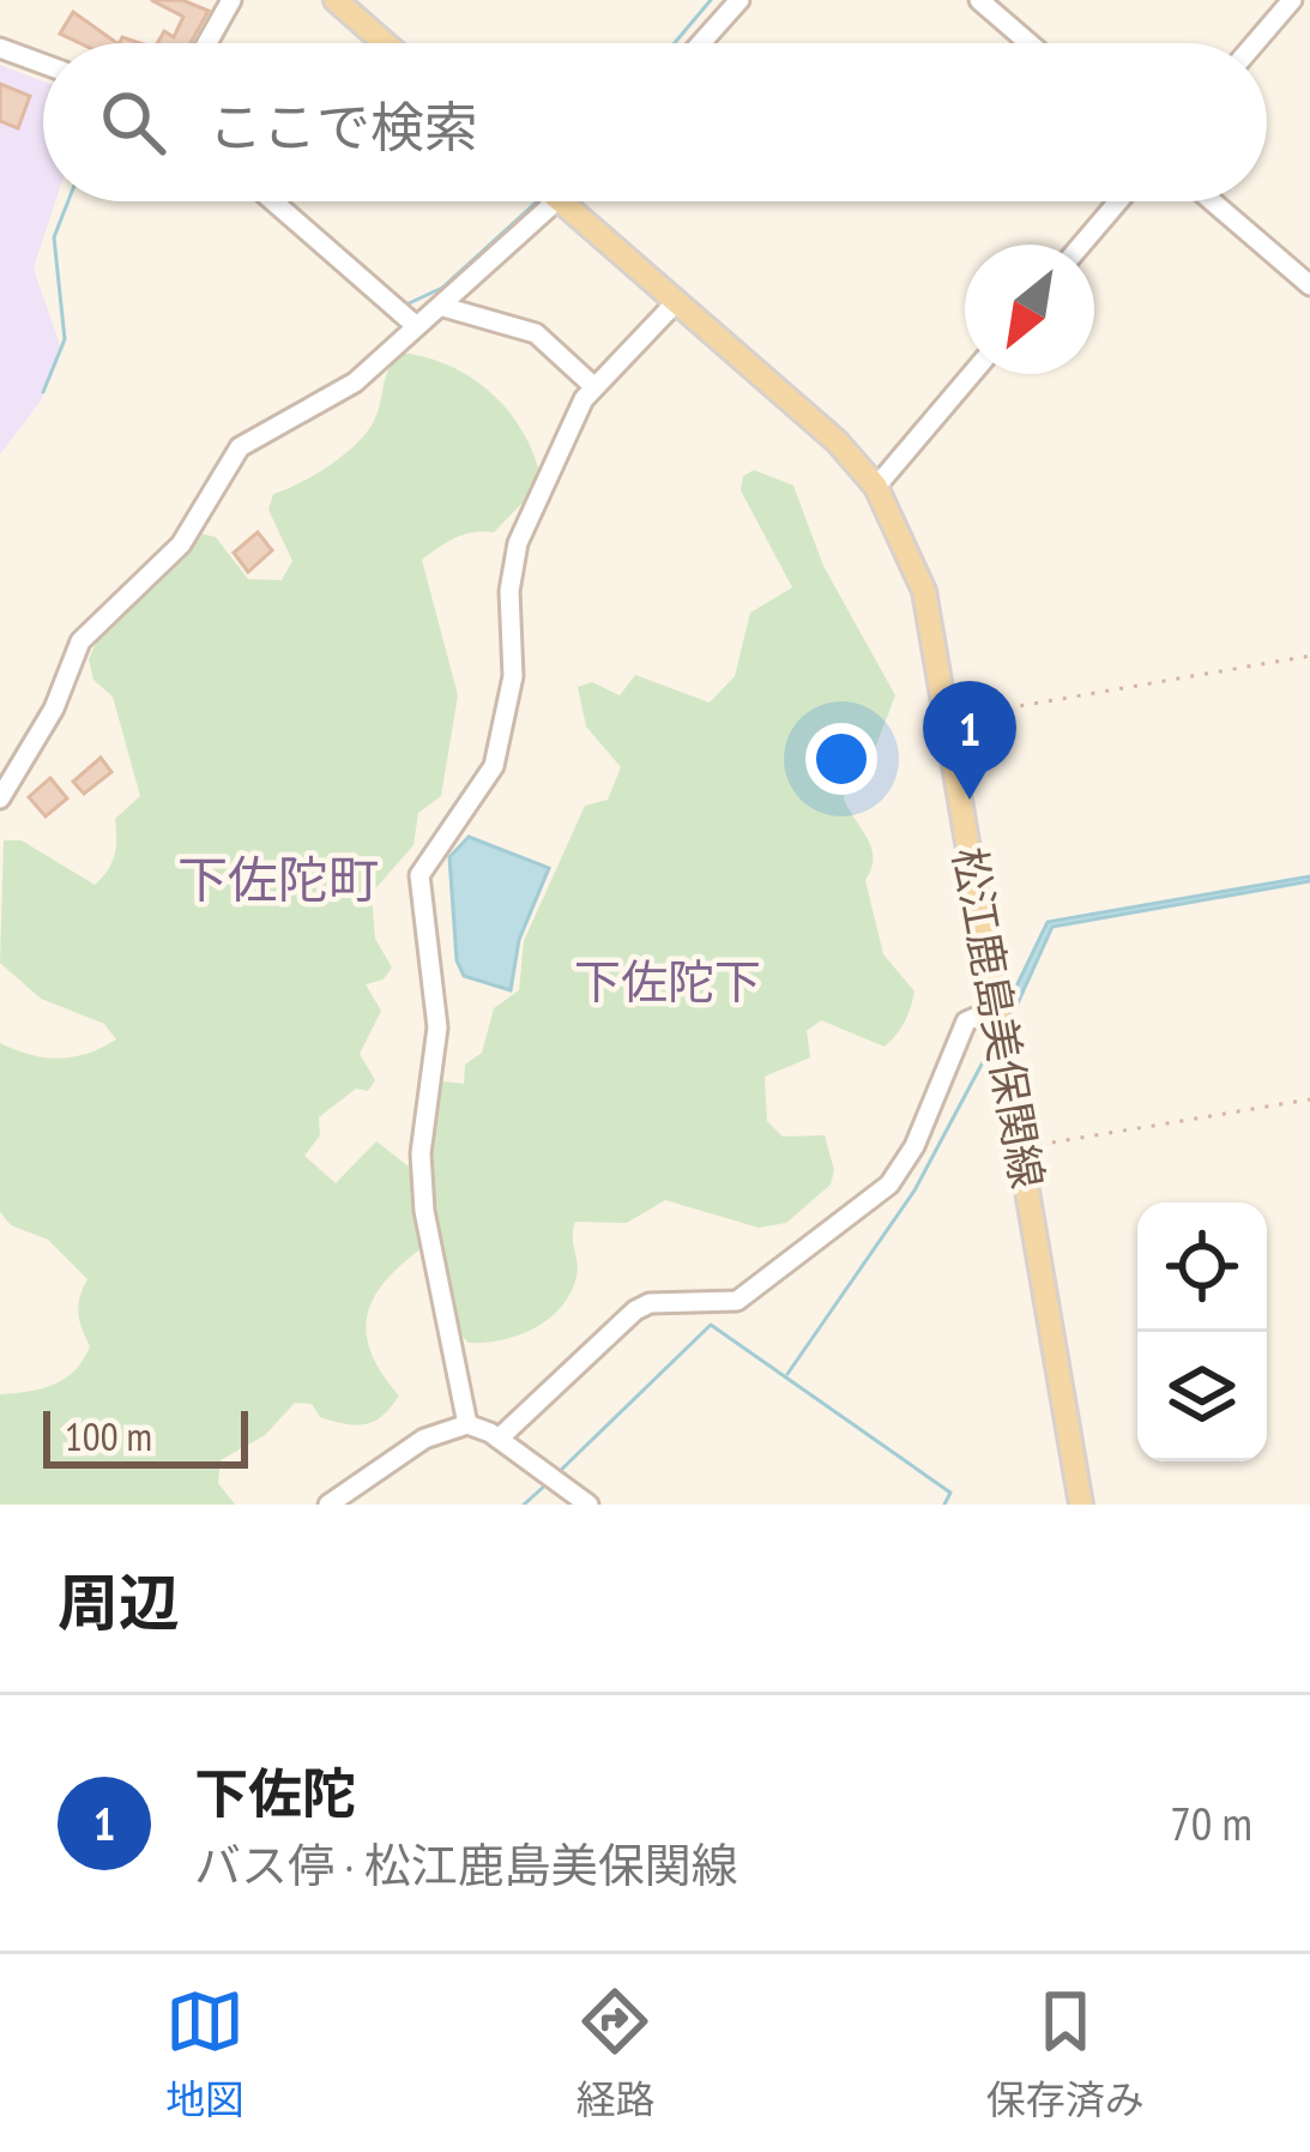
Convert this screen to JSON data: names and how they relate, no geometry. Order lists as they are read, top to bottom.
{
  "streets": {
    "main road": ["松江鹿島美保関線"]
  },
  "districts": ["下佐陀町", "下佐陀下"],
  "scale_bar": "100 m",
  "north": "bottom left",
  "page": {
    "search": "ここで検索",
    "pins": "1",
    "scale": "100 m",
    "heading": "周辺",
    "list": [
      {
        "mark": "1",
        "name": "下佐陀",
        "note": "バス停 · 松江鹿島美保関線",
        "value": "70 m"
      }
    ],
    "nav": ["地図", "経路", "保存済み"]
  }
}
